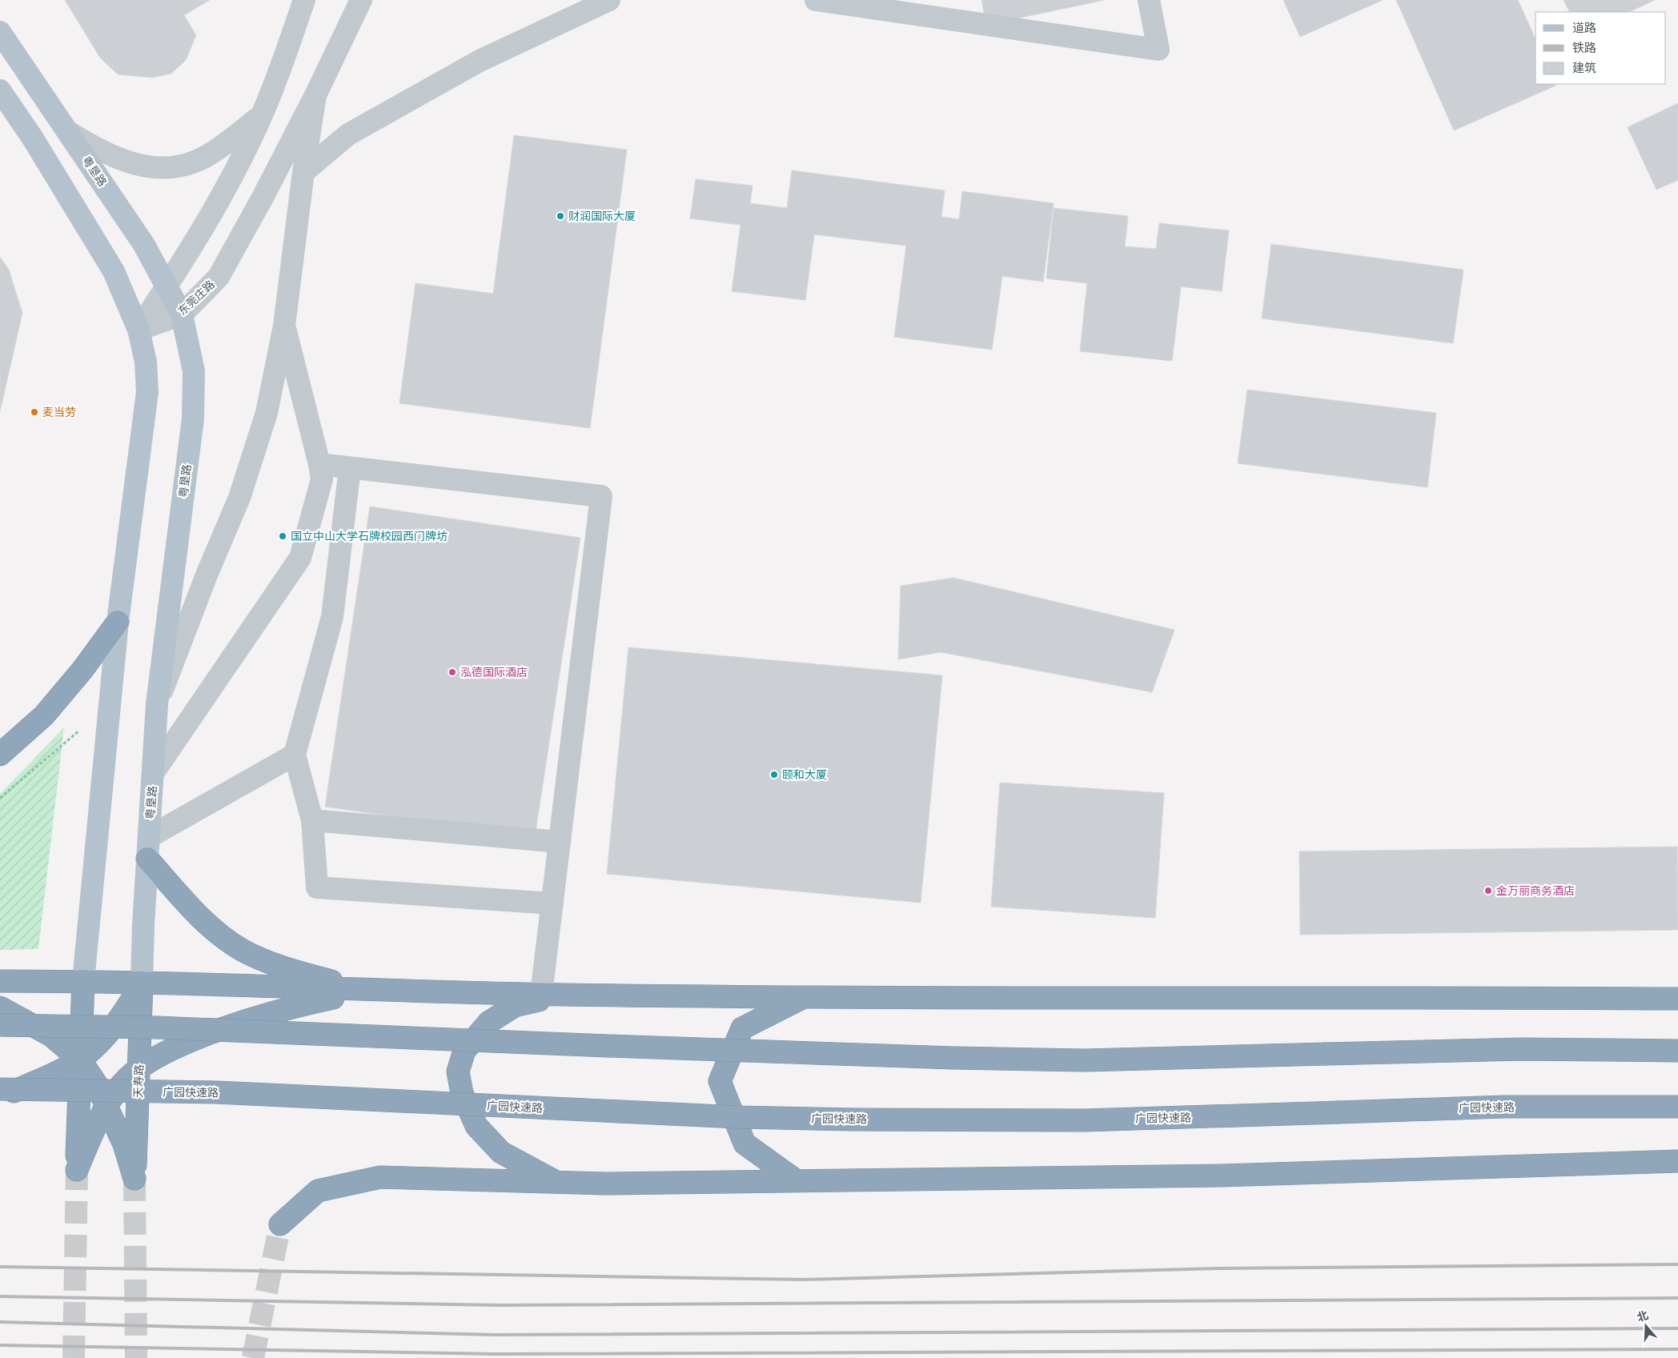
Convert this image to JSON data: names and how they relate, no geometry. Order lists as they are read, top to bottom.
{
  "streets": {
    "highway": ["天寿路", "广园快速路"],
    "main road": ["粤垦路"],
    "street": ["东莞庄路"]
  },
  "crossings": [
    ["粤垦路", "东莞庄路"],
    ["粤垦路", "天寿路"]
  ],
  "places": [
    "财润国际大厦",
    "麦当劳",
    "国立中山大学石牌校园西门牌坊",
    "泓德国际酒店",
    "颐和大厦",
    "金万丽商务酒店"
  ],
  "legend": ["道路", "铁路", "建筑"],
  "north": "top"
}
